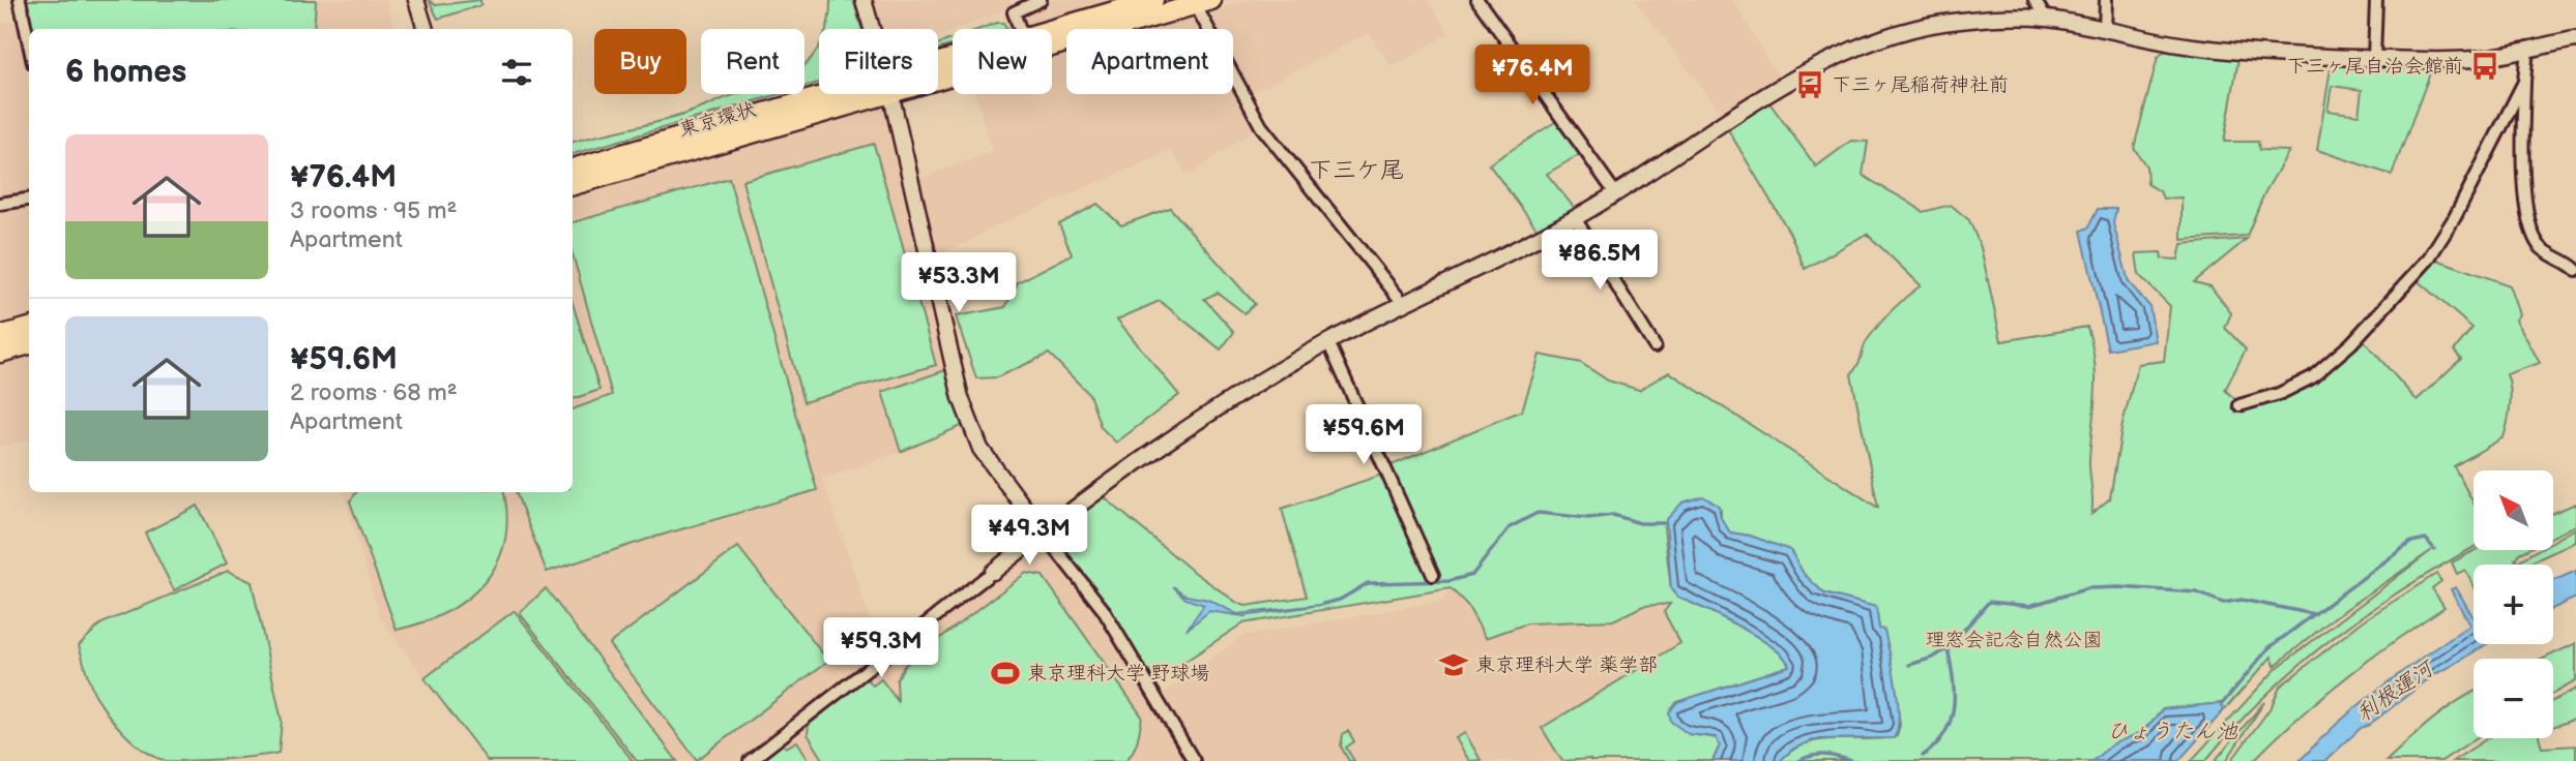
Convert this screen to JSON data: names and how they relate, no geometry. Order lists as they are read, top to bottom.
{
  "streets": {
    "highway": ["東京環状"]
  },
  "districts": ["下三ケ尾"],
  "water": ["利根運河", "ひょうたん池"],
  "parks": ["理窓会記念自然公園"],
  "places": {
    "bus stop": ["下三ヶ尾自治会館前", "下三ヶ尾稲荷神社前"],
    "school or university": ["東京理科大学 薬学部"],
    "sports": ["東京理科大学 野球場"]
  },
  "north": "top left",
  "page": {
    "chip": [
      "Buy",
      "Rent",
      "Filters",
      "New",
      "Apartment"
    ],
    "heading": "6 homes",
    "price": [
      "¥76.4M",
      "¥86.5M",
      "¥53.3M",
      "¥59.6M",
      "¥49.3M",
      "¥59.3M"
    ],
    "list": [
      {
        "name": "¥76.4M",
        "note": "3 rooms · 95 m² · Apartment"
      },
      {
        "name": "¥59.6M",
        "note": "2 rooms · 68 m² · Apartment"
      }
    ],
    "map_buttons": ["+", "−"]
  }
}
